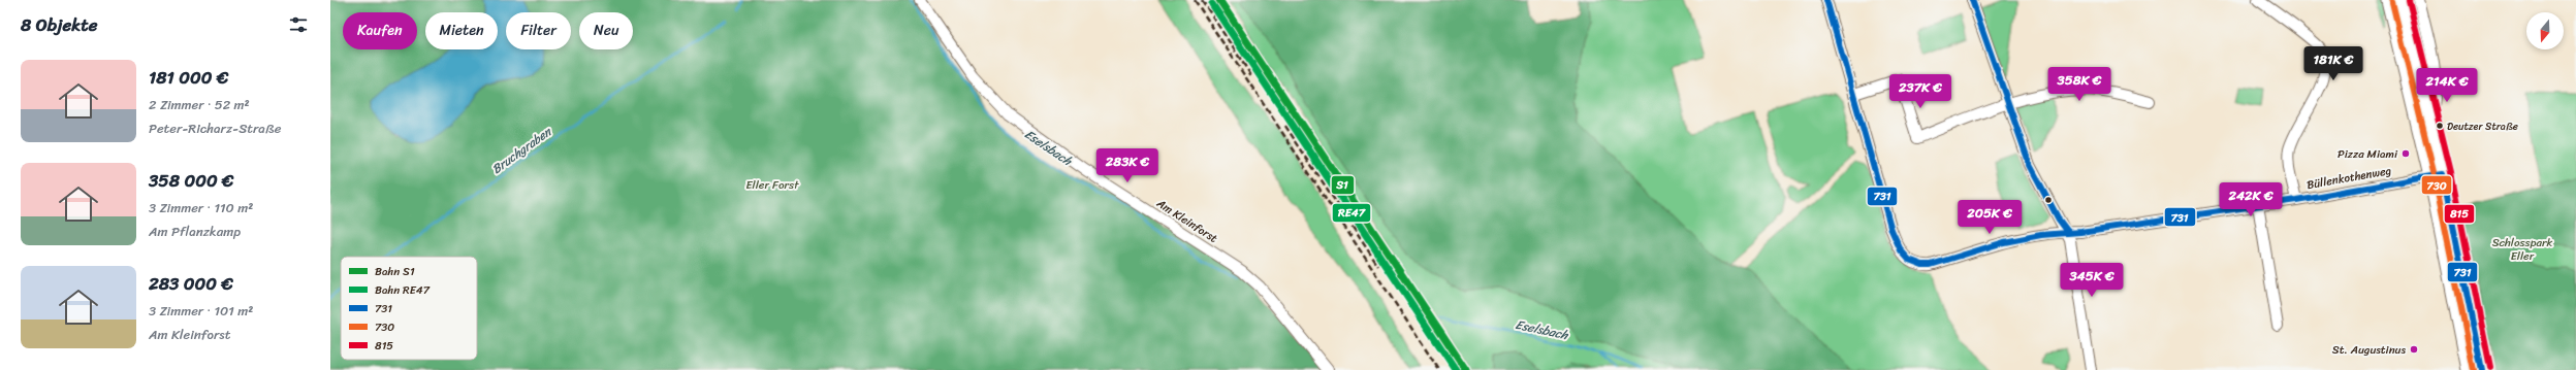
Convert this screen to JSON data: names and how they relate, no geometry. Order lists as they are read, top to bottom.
{
  "streets": {
    "street": ["Büllenkothenweg", "Am Kleinforst"]
  },
  "water": ["Eselsbach", "Bruchgraben"],
  "parks": ["Eller Forst", "Schlosspark Eller"],
  "places": ["Deutzer Straße", "Pizza Miami", "St. Augustinus"],
  "lines": [
    "rail line S1",
    "transit line 731",
    "transit line 815",
    "transit line 730",
    "rail line RE47"
  ],
  "legend": [
    "Bahn S1",
    "Bahn RE47",
    "731",
    "730",
    "815"
  ],
  "north": "bottom",
  "page": {
    "heading": "8 Objekte",
    "chip": [
      "Kaufen",
      "Mieten",
      "Filter",
      "Neu"
    ],
    "price": [
      "181K €",
      "358K €",
      "214K €",
      "237K €",
      "283K €",
      "242K €",
      "205K €",
      "345K €"
    ],
    "list": [
      {
        "name": "181 000 €",
        "note": "2 Zimmer · 52 m² · Peter-Richarz-Straße"
      },
      {
        "name": "358 000 €",
        "note": "3 Zimmer · 110 m² · Am Pflanzkamp"
      },
      {
        "name": "283 000 €",
        "note": "3 Zimmer · 101 m² · Am Kleinforst"
      }
    ]
  }
}
